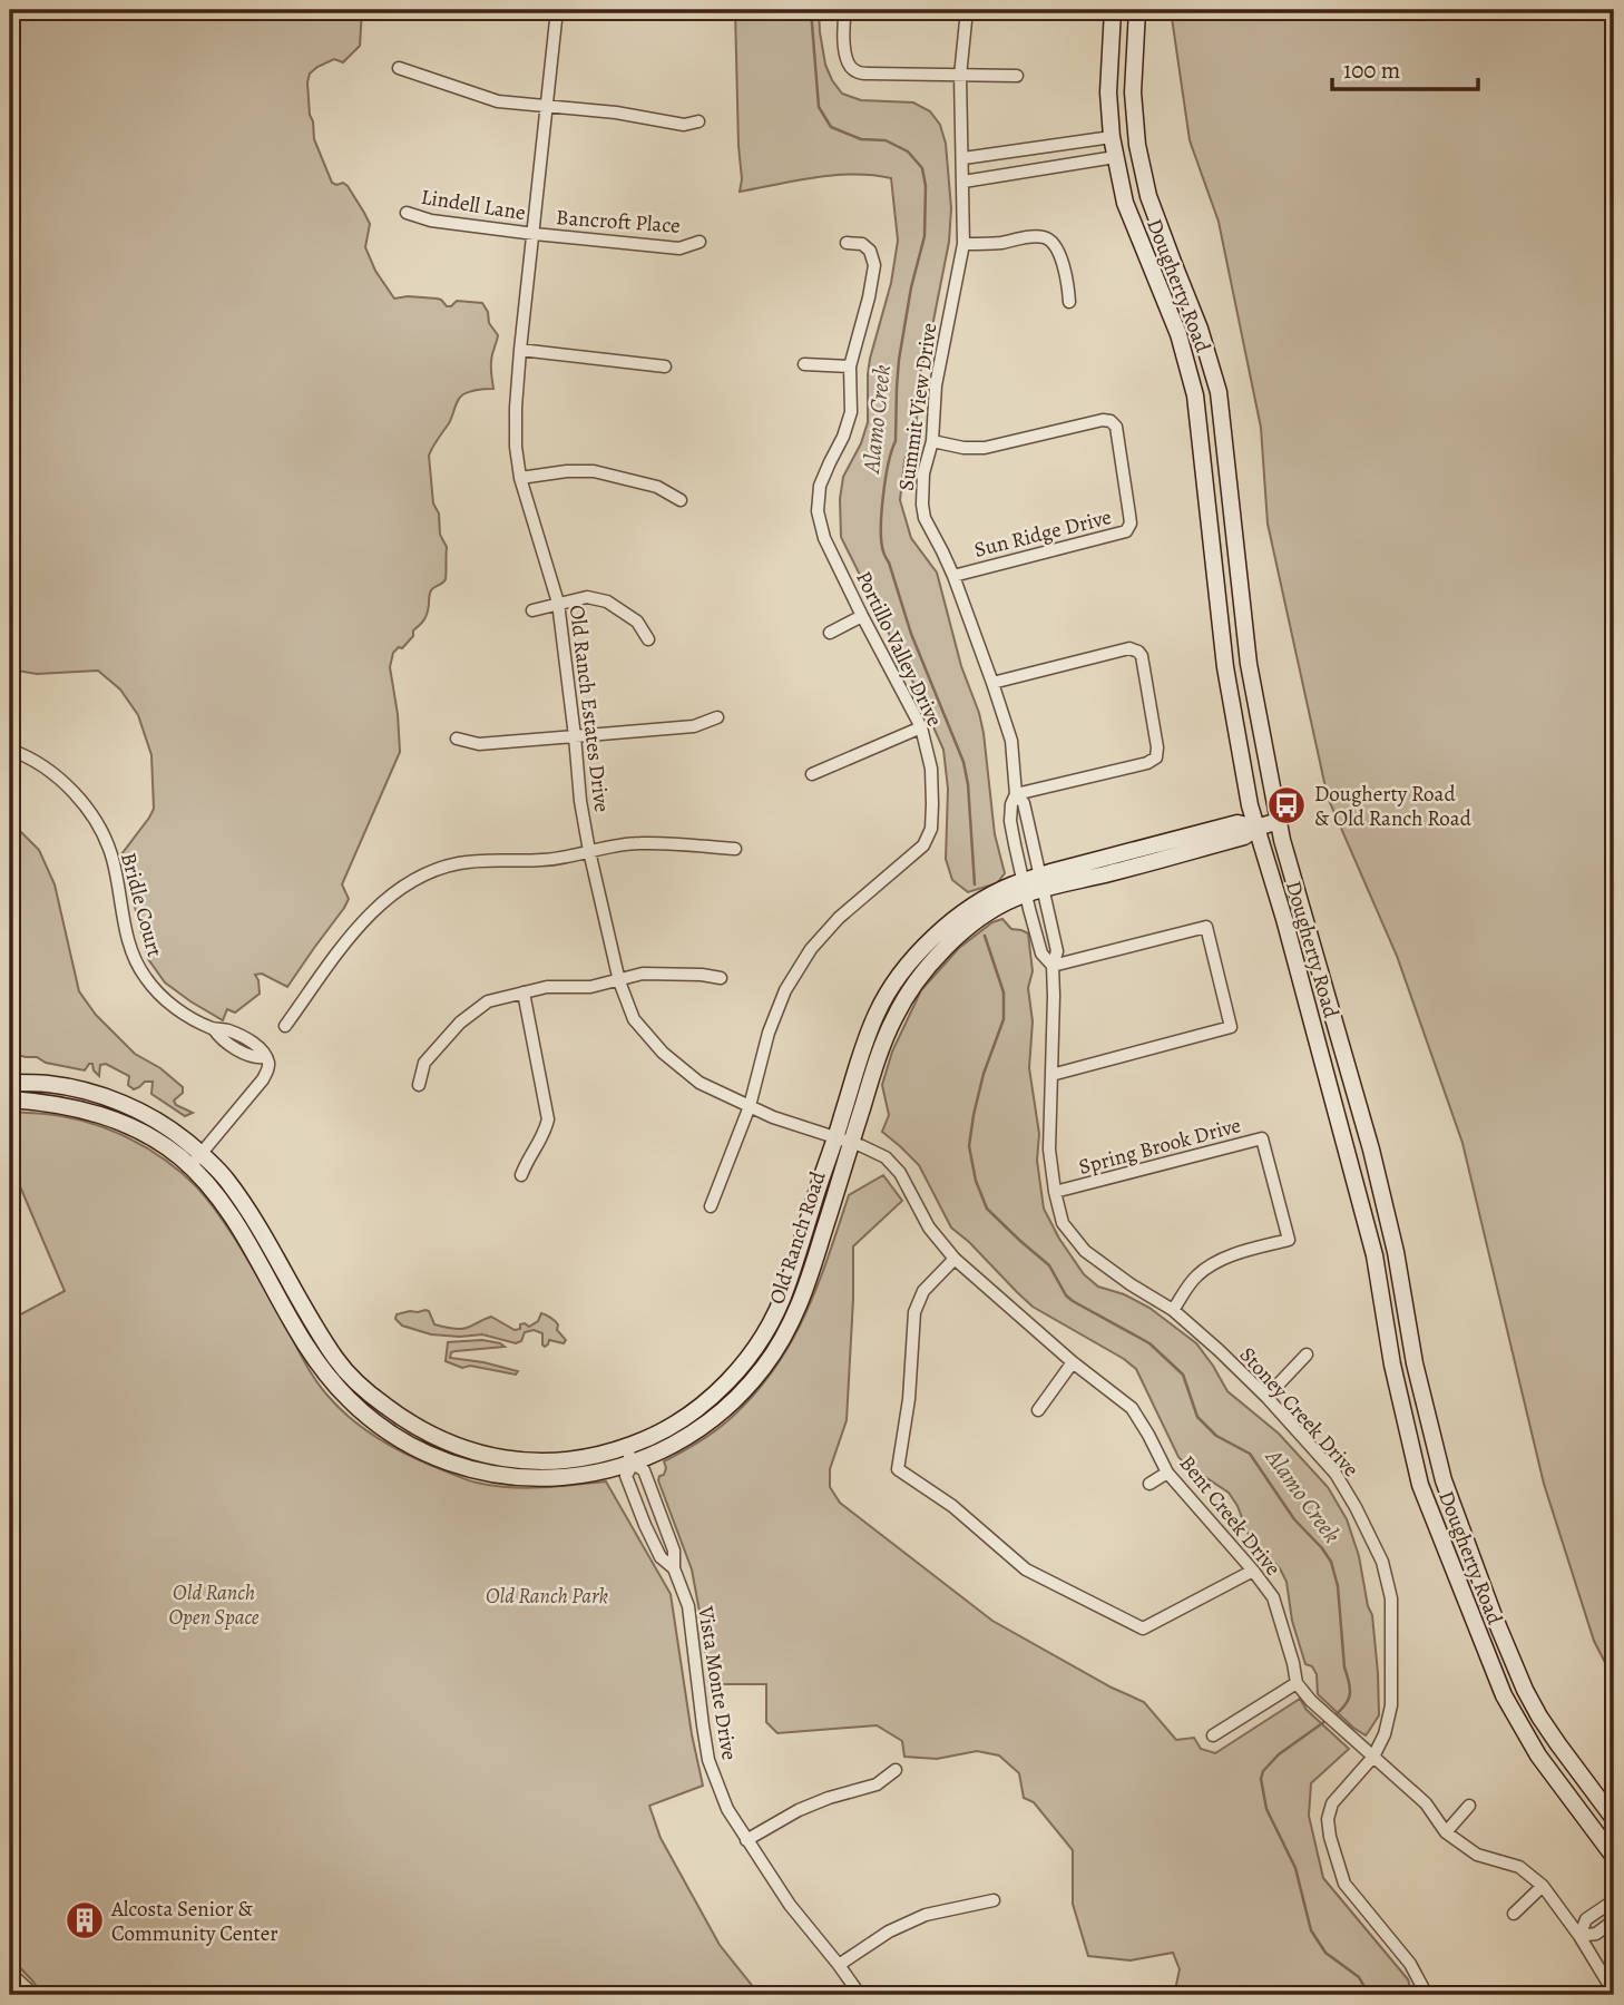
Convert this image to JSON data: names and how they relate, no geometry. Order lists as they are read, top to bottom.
{
  "streets": {
    "main road": ["Dougherty Road", "Old Ranch Road"],
    "street": [
      "Lindell Lane",
      "Bancroft Place",
      "Summit View Drive",
      "Sun Ridge Drive",
      "Portillo Valley Drive",
      "Old Ranch Estates Drive",
      "Bridle Court",
      "Spring Brook Drive",
      "Stoney Creek Drive",
      "Bent Creek Drive",
      "Vista Monte Drive"
    ]
  },
  "crossings": [
    ["Lindell Lane", "Bancroft Place"],
    ["Lindell Lane", "Old Ranch Estates Drive"],
    ["Bancroft Place", "Old Ranch Estates Drive"],
    ["Dougherty Road", "Old Ranch Road"],
    ["Summit View Drive", "Sun Ridge Drive"],
    ["Summit View Drive", "Old Ranch Road"],
    ["Summit View Drive", "Stoney Creek Drive"],
    ["Portillo Valley Drive", "Old Ranch Estates Drive"],
    ["Old Ranch Estates Drive", "Old Ranch Road"],
    ["Old Ranch Estates Drive", "Bent Creek Drive"],
    ["Bridle Court", "Old Ranch Road"],
    ["Spring Brook Drive", "Stoney Creek Drive"],
    ["Old Ranch Road", "Stoney Creek Drive"],
    ["Old Ranch Road", "Bent Creek Drive"],
    ["Old Ranch Road", "Vista Monte Drive"],
    ["Stoney Creek Drive", "Bent Creek Drive"]
  ],
  "water": ["Alamo Creek"],
  "parks": ["Old Ranch Open Space", "Old Ranch Park"],
  "places": {
    "bus stop": ["Dougherty Road & Old Ranch Road"],
    "building": ["Alcosta Senior & Community Center"]
  },
  "scale_bar": "100 m"
}
